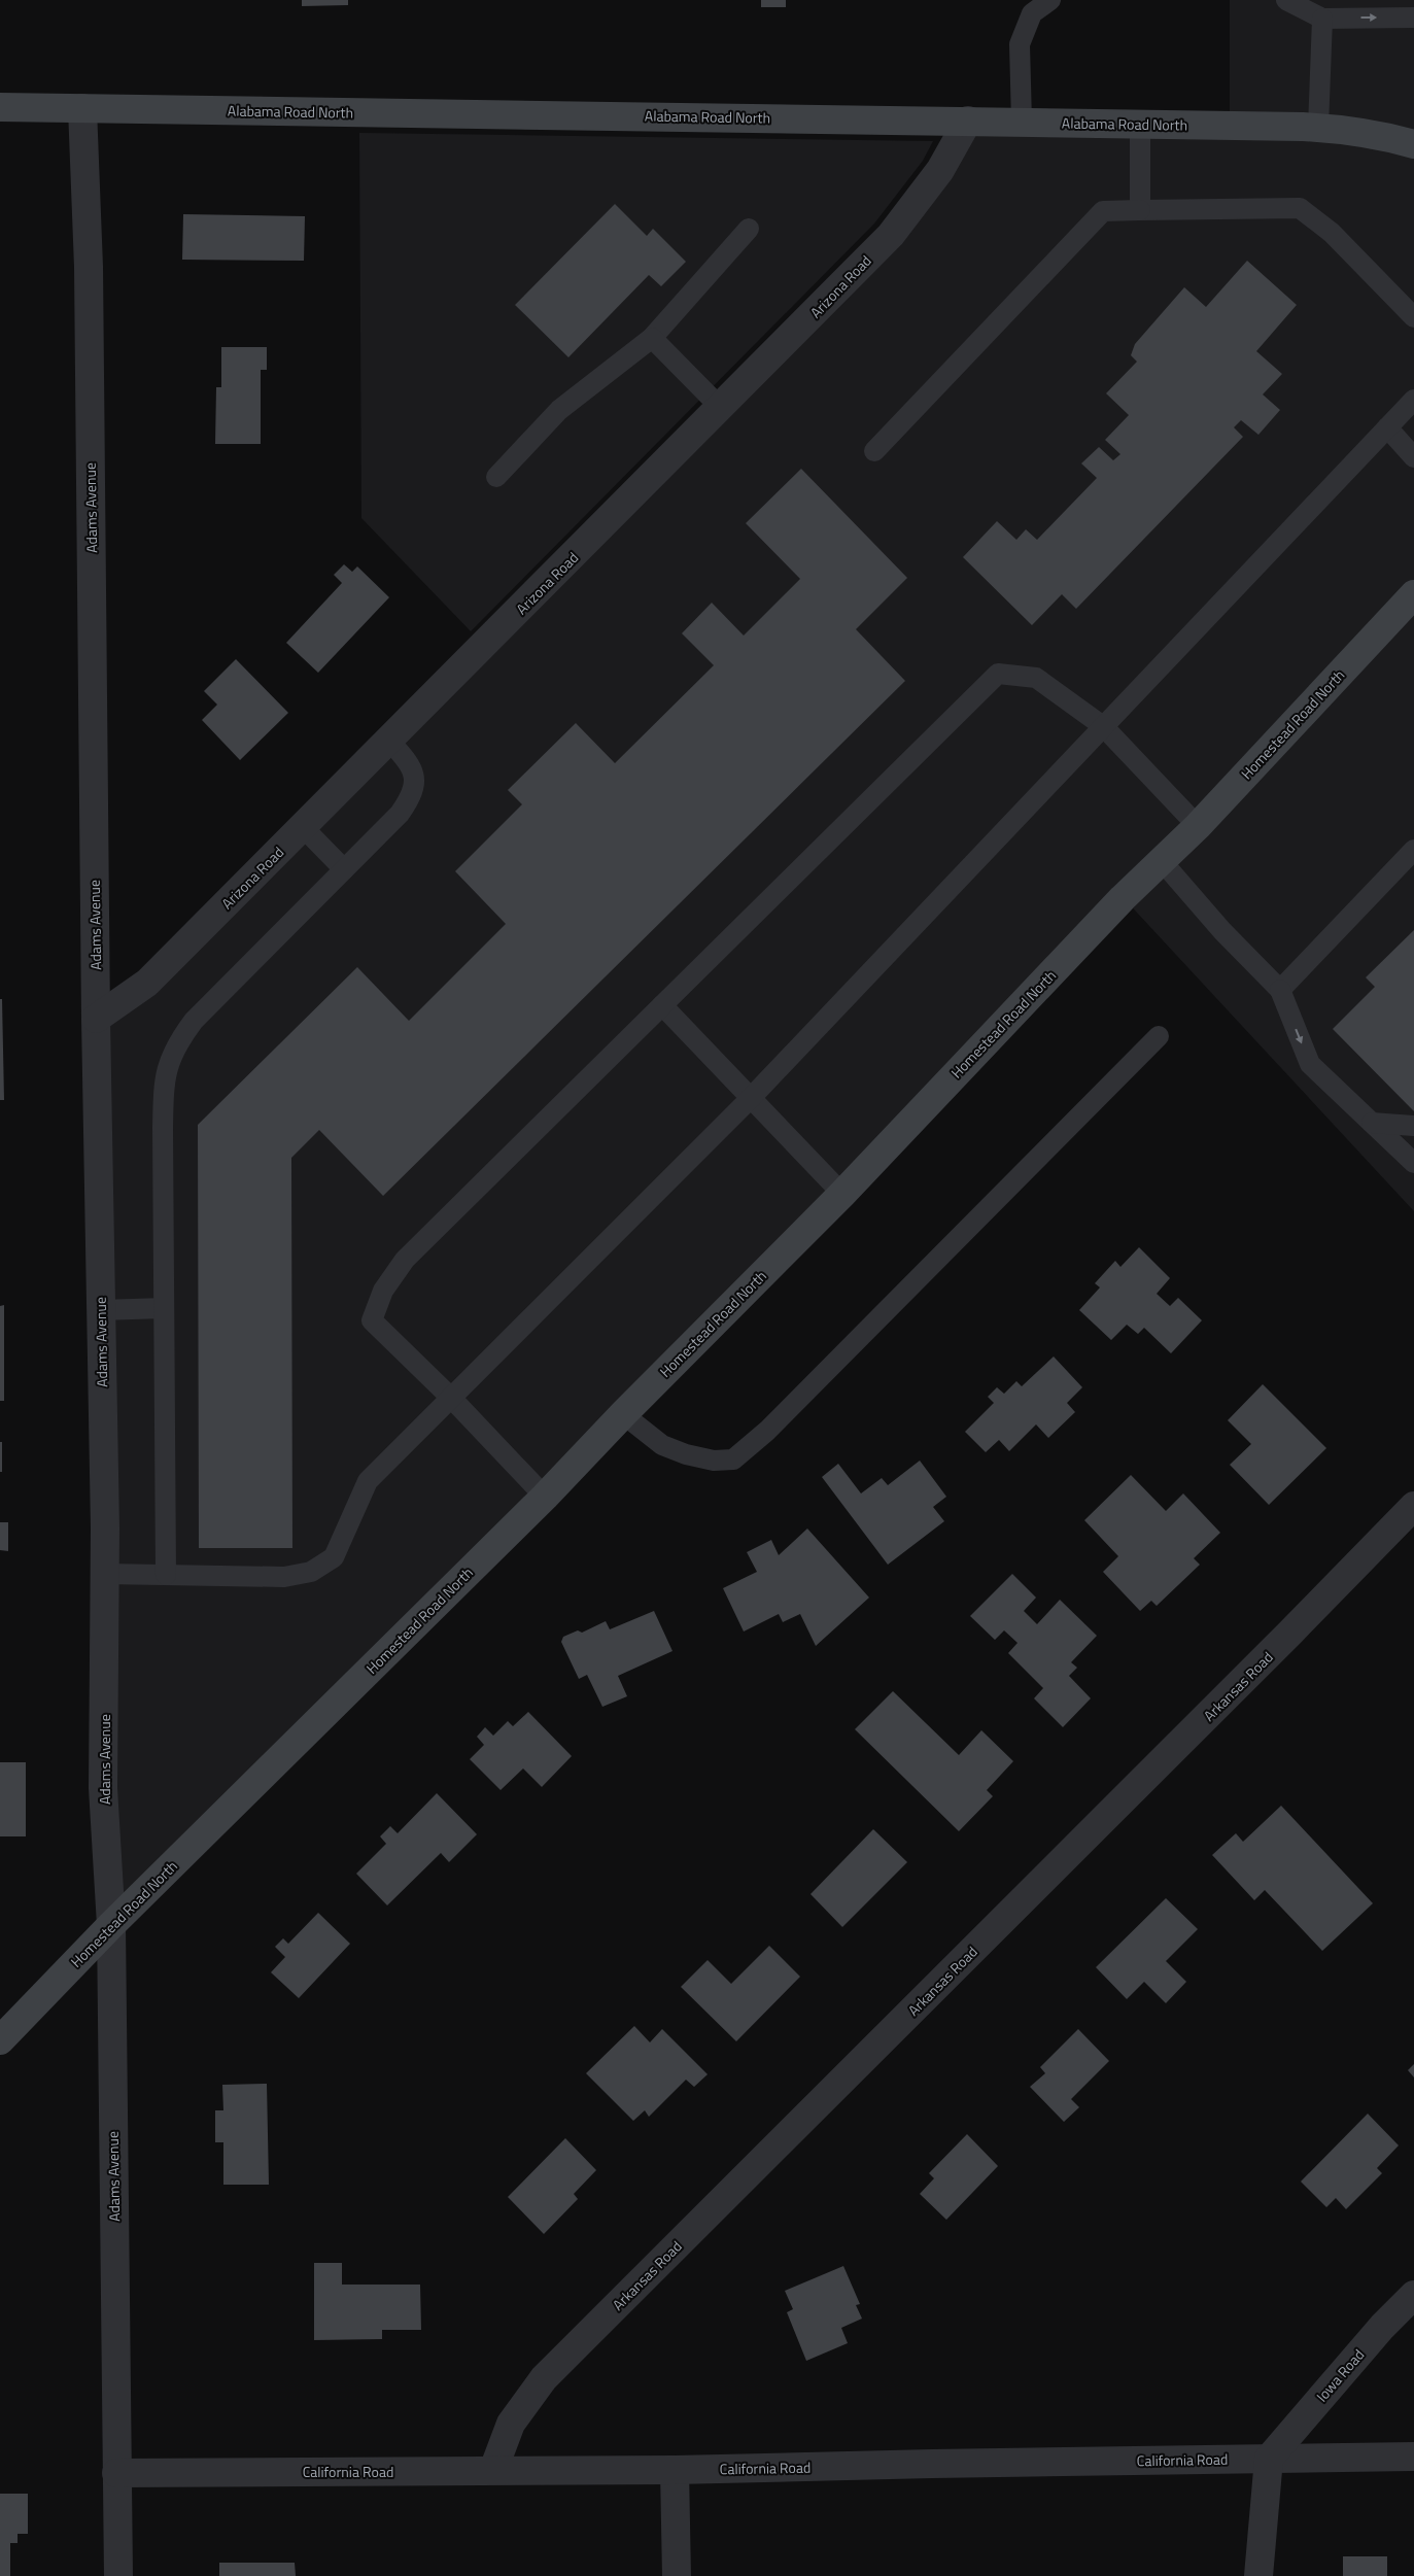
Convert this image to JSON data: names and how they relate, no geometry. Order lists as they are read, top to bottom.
{
  "streets": {
    "main road": ["Alabama Road North", "Homestead Road North"],
    "street": [
      "Arizona Road",
      "Adams Avenue",
      "Arkansas Road",
      "Iowa Road",
      "California Road"
    ]
  },
  "crossings": [
    ["Alabama Road North", "Arizona Road"],
    ["Alabama Road North", "Adams Avenue"],
    ["Arizona Road", "Adams Avenue"],
    ["Adams Avenue", "Homestead Road North"],
    ["Adams Avenue", "California Road"],
    ["Arkansas Road", "California Road"],
    ["Iowa Road", "California Road"]
  ]
}
